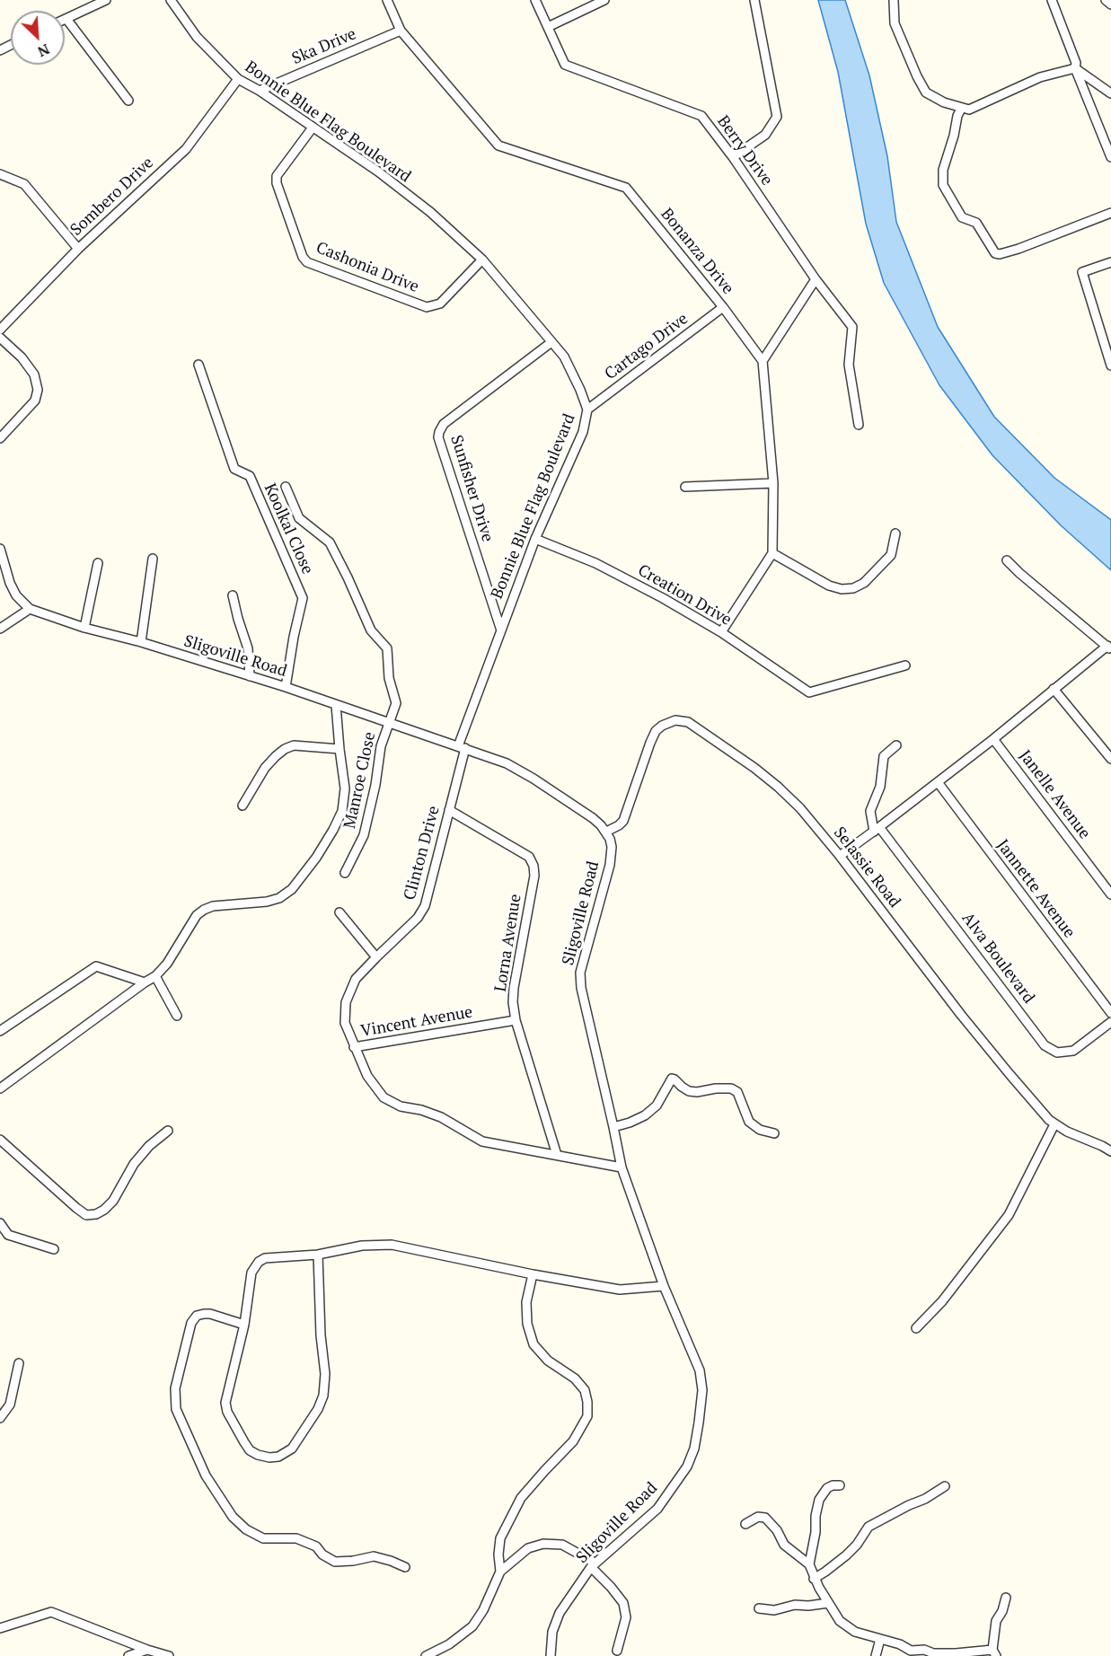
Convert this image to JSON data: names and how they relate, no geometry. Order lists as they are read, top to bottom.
{
  "streets": {
    "street": [
      "Ska Drive",
      "Bonnie Blue Flag Boulevard",
      "Berry Drive",
      "Sombero Drive",
      "Bonanza Drive",
      "Cashonia Drive",
      "Cartago Drive",
      "Sunfisher Drive",
      "Koolkal Close",
      "Creation Drive",
      "Sligoville Road",
      "Manroe Close",
      "Janelle Avenue",
      "Clinton Drive",
      "Selassie Road",
      "Jannette Avenue",
      "Lorna Avenue",
      "Alva Boulevard",
      "Vincent Avenue"
    ]
  },
  "crossings": [
    ["Ska Drive", "Bonnie Blue Flag Boulevard"],
    ["Ska Drive", "Bonanza Drive"],
    ["Bonnie Blue Flag Boulevard", "Sombero Drive"],
    ["Bonnie Blue Flag Boulevard", "Cashonia Drive"],
    ["Bonnie Blue Flag Boulevard", "Cartago Drive"],
    ["Bonnie Blue Flag Boulevard", "Sunfisher Drive"],
    ["Bonnie Blue Flag Boulevard", "Creation Drive"],
    ["Bonnie Blue Flag Boulevard", "Sligoville Road"],
    ["Bonnie Blue Flag Boulevard", "Clinton Drive"],
    ["Bonanza Drive", "Cartago Drive"],
    ["Koolkal Close", "Sligoville Road"],
    ["Sligoville Road", "Manroe Close"],
    ["Sligoville Road", "Clinton Drive"],
    ["Sligoville Road", "Selassie Road"],
    ["Clinton Drive", "Lorna Avenue"],
    ["Clinton Drive", "Vincent Avenue"],
    ["Lorna Avenue", "Vincent Avenue"]
  ],
  "north": "bottom right"
}
